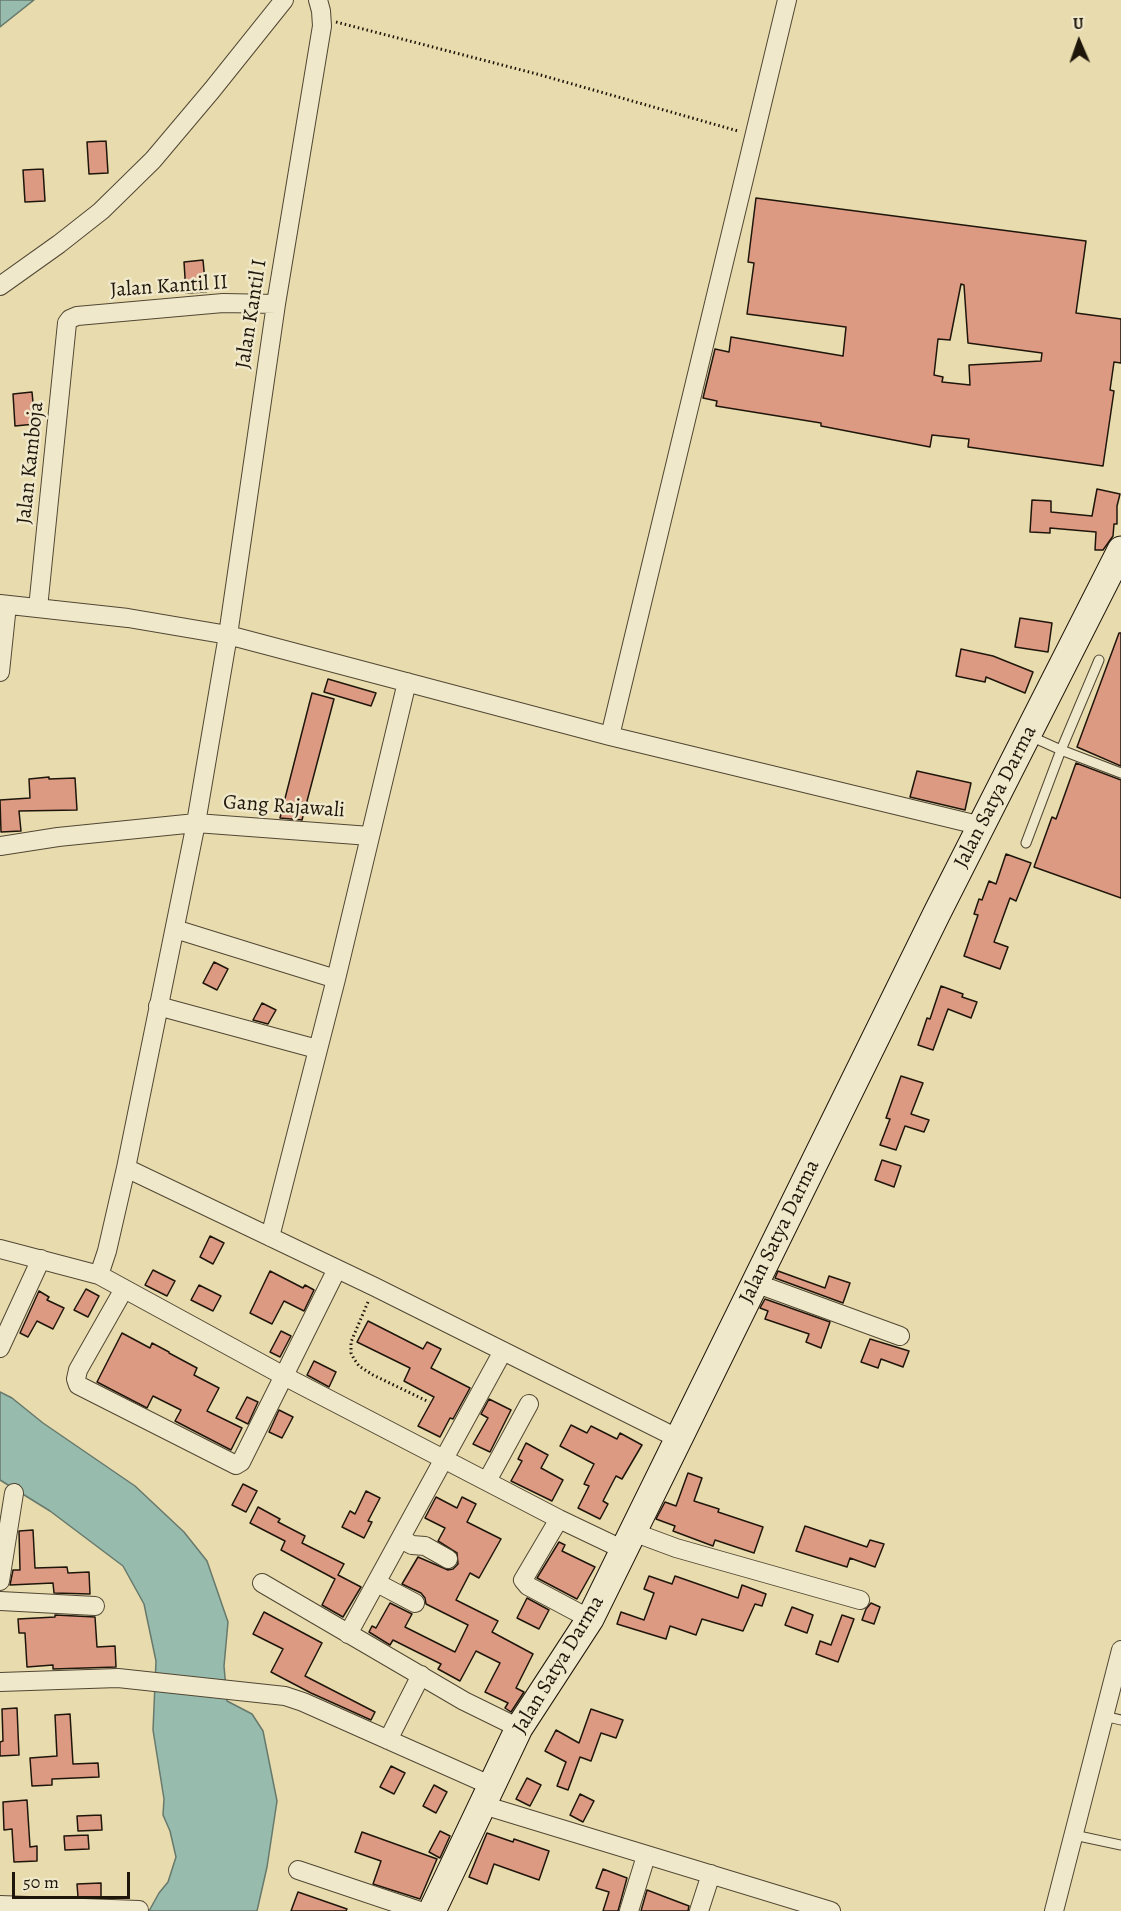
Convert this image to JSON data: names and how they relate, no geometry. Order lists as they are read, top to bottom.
{
  "streets": {
    "main road": ["Jalan Satya Darma"],
    "street": [
      "Jalan Kantil II",
      "Jalan Kantil I",
      "Jalan Kamboja",
      "Gang Rajawali"
    ]
  },
  "crossings": [
    ["Jalan Kantil II", "Jalan Kantil I"],
    ["Jalan Kantil II", "Jalan Kamboja"],
    ["Jalan Kantil I", "Gang Rajawali"]
  ],
  "scale_bar": "50 m",
  "north": "top"
}
